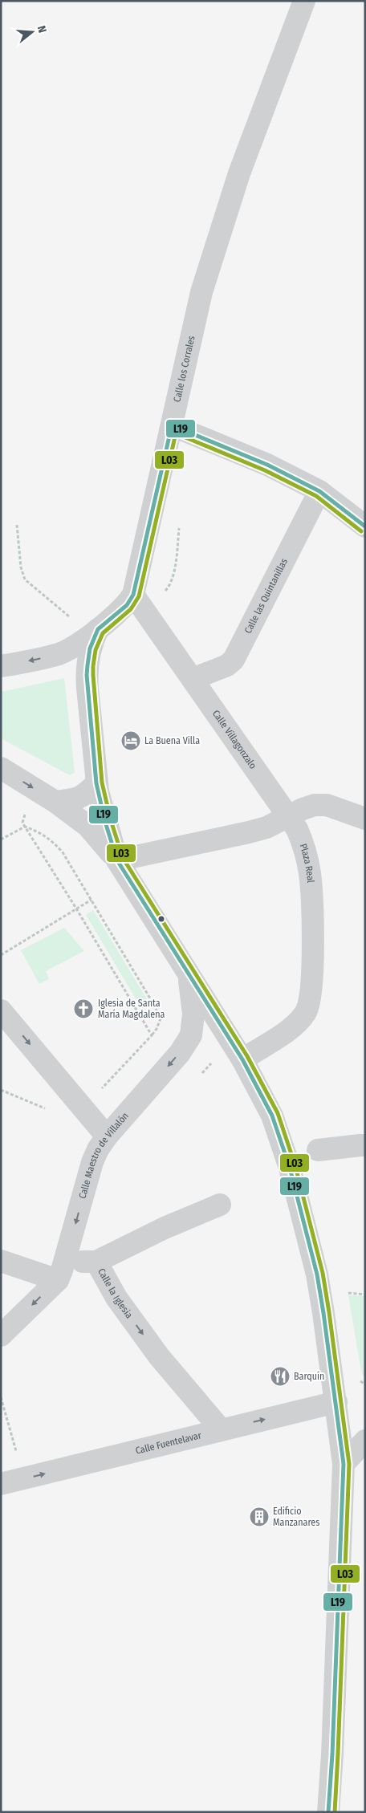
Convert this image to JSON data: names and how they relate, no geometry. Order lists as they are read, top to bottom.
{
  "streets": {
    "street": [
      "Calle los Corrales",
      "Calle las Quintanillas",
      "Calle Villagonzalo",
      "Plaza Real",
      "Calle Maestro de Villalón",
      "Calle la Iglesia",
      "Calle Fuentelavar"
    ]
  },
  "crossings": [
    ["Calle los Corrales", "Calle Villagonzalo"],
    ["Calle los Corrales", "Plaza Real"],
    ["Calle los Corrales", "Calle Maestro de Villalón"],
    ["Calle los Corrales", "Calle Fuentelavar"],
    ["Calle las Quintanillas", "Calle Villagonzalo"],
    ["Calle Villagonzalo", "Plaza Real"],
    ["Calle la Iglesia", "Calle Fuentelavar"]
  ],
  "one_way": ["Calle Maestro de Villalón", "Calle la Iglesia", "Calle Fuentelavar"],
  "places": {
    "hotel": ["La Buena Villa"],
    "church": ["Iglesia de Santa María Magdalena"],
    "restaurant": ["Barquín"],
    "building": ["Edificio Manzanares"]
  },
  "lines": ["transit line L19", "transit line L03"],
  "north": "right"
}
